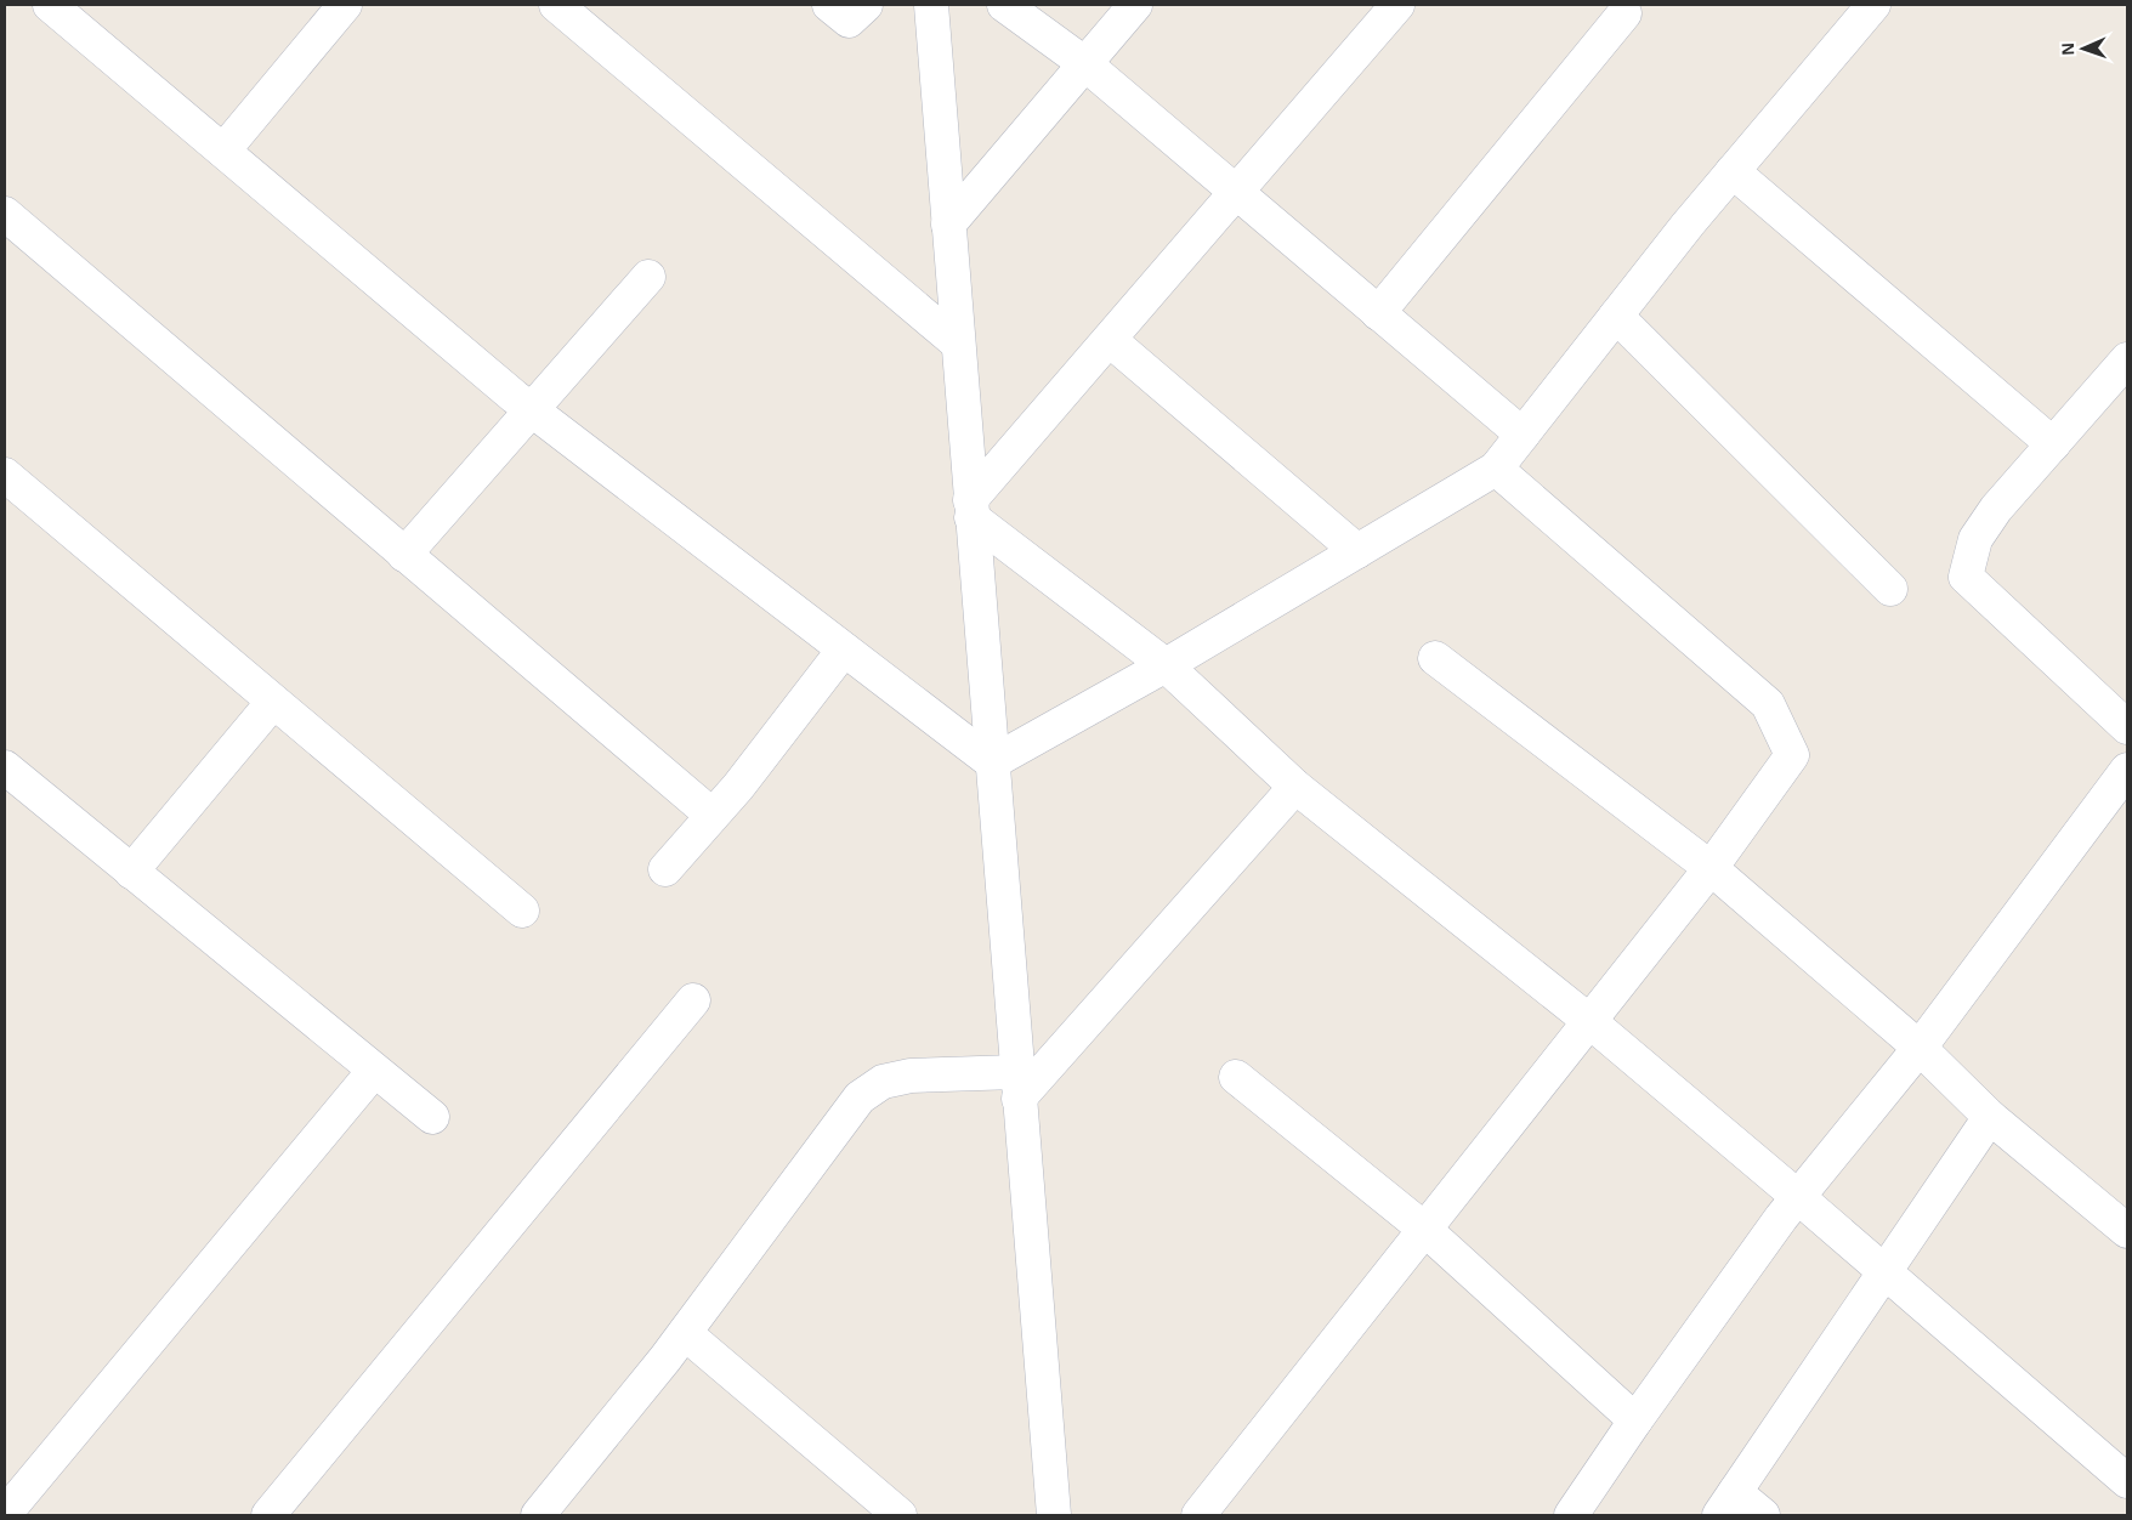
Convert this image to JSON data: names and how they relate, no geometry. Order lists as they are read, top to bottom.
{
  "north": "left"
}
